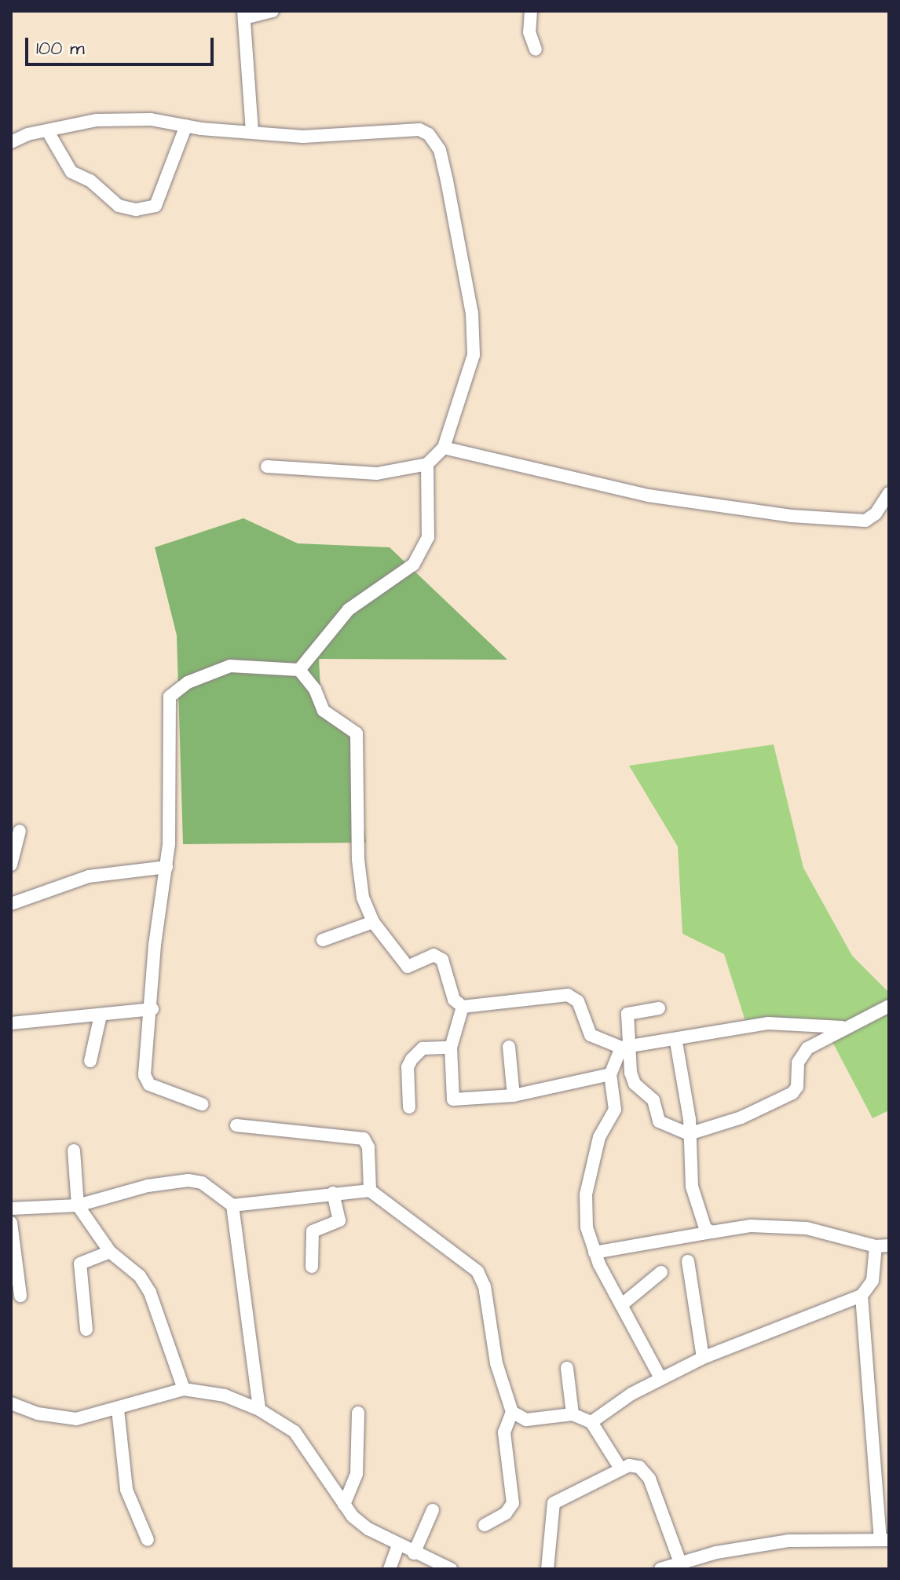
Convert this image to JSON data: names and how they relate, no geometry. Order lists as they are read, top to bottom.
{
  "scale_bar": "100 m"
}
